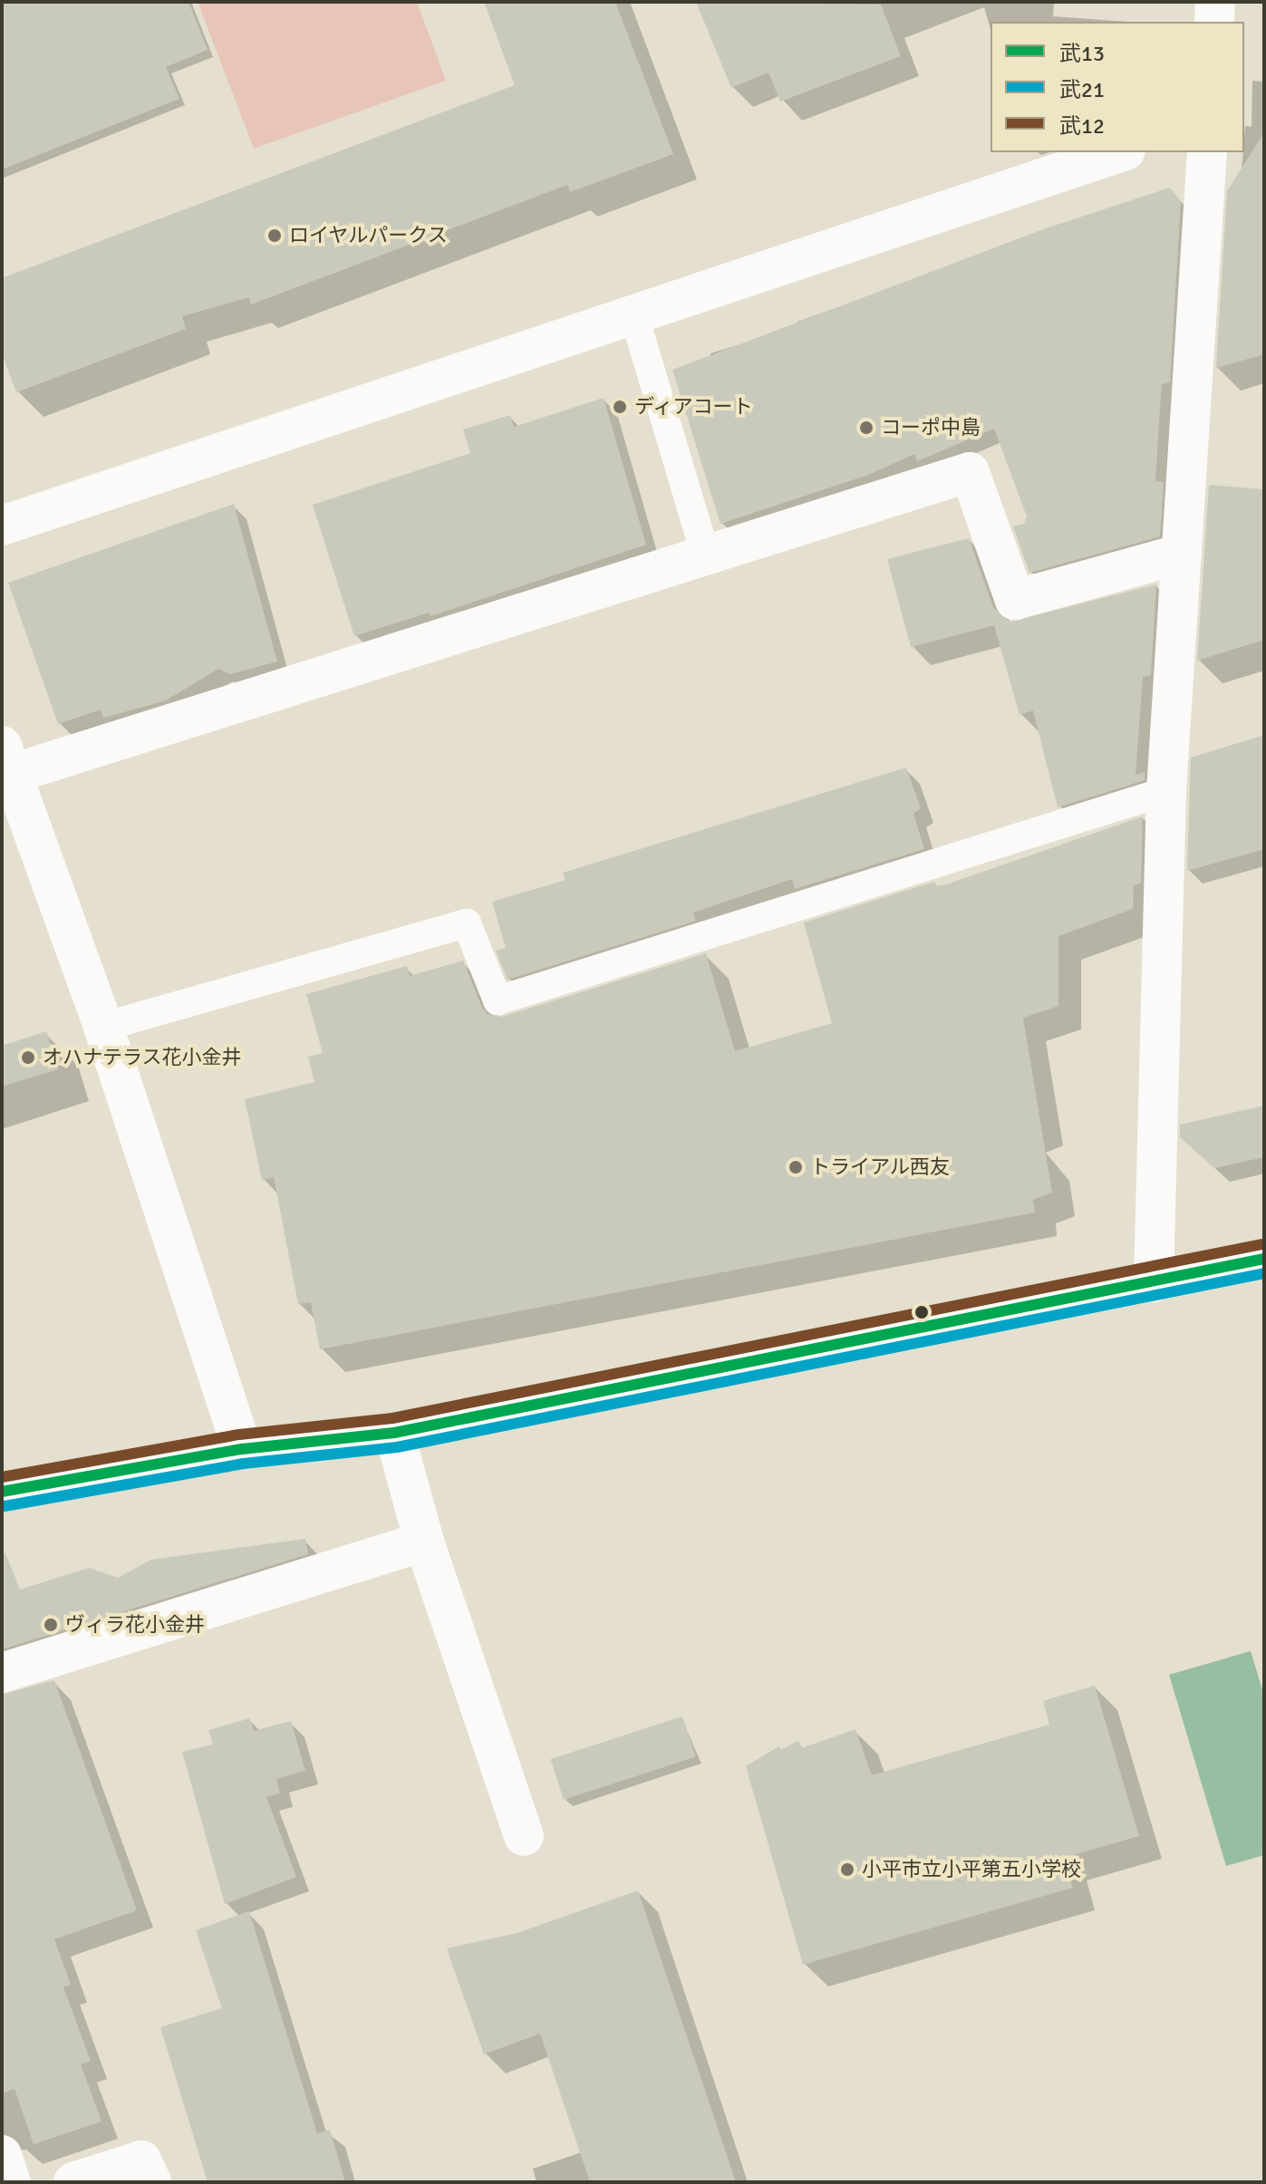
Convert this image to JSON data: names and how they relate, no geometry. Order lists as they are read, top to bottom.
{
  "places": [
    "ロイヤルパークス",
    "ディアコート",
    "コーポ中島",
    "オハナテラス花小金井",
    "トライアル西友",
    "ヴィラ花小金井",
    "小平市立小平第五小学校"
  ],
  "lines": ["transit line 武12", "transit line 武13", "transit line 武21"],
  "legend": ["武13", "武21", "武12"]
}
